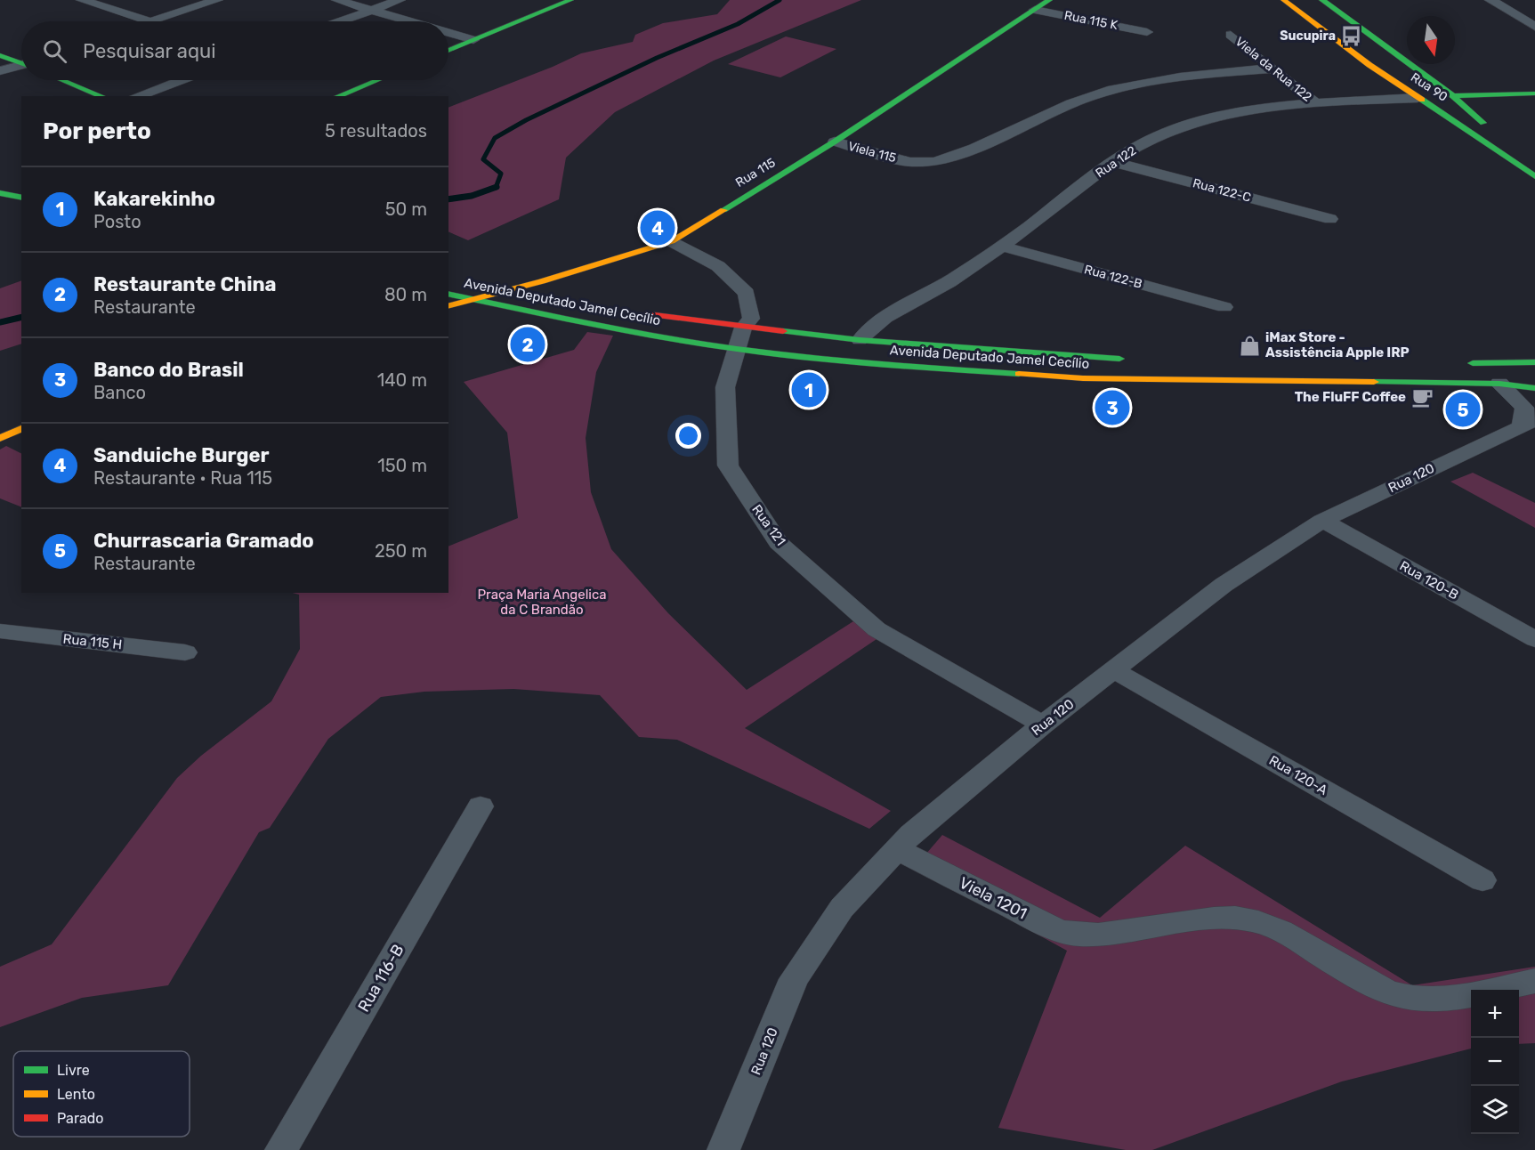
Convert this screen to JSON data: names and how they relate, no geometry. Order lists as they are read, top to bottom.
{
  "streets": {
    "main road": ["Rua 90", "Rua 115", "Avenida Deputado Jamel Cecílio"],
    "street": [
      "Rua 115 K",
      "Viela da Rua 122",
      "Viela 115",
      "Rua 122",
      "Rua 122-C",
      "Rua 122-B",
      "Rua 120",
      "Rua 121",
      "Rua 120-B",
      "Rua 115 H",
      "Rua 120-A",
      "Viela 1201",
      "Rua 116-B"
    ]
  },
  "crossings": [
    ["Rua 115 K", "Rua 115"],
    ["Viela da Rua 122", "Viela 115"],
    ["Viela da Rua 122", "Rua 122"],
    ["Rua 90", "Rua 122"],
    ["Viela 115", "Rua 115"],
    ["Rua 122", "Rua 122-C"],
    ["Rua 122", "Rua 122-B"],
    ["Rua 122", "Avenida Deputado Jamel Cecílio"],
    ["Rua 115", "Avenida Deputado Jamel Cecílio"],
    ["Rua 115", "Rua 121"],
    ["Avenida Deputado Jamel Cecílio", "Rua 120"],
    ["Avenida Deputado Jamel Cecílio", "Rua 121"],
    ["Rua 120", "Rua 121"],
    ["Rua 120", "Rua 120-B"],
    ["Rua 120", "Rua 120-A"],
    ["Rua 120", "Viela 1201"]
  ],
  "parks": ["Praça Maria Angelica da C Brandão"],
  "places": {
    "bus stop": ["Sucupira"],
    "shop": ["iMax Store - Assistência Apple IRP"],
    "cafe": ["The FluFF Coffee"]
  },
  "legend": ["Livre", "Lento", "Parado"],
  "north": "bottom",
  "page": {
    "search": "Pesquisar aqui",
    "heading": ["Por perto", "5 resultados"],
    "list": [
      {
        "mark": "1",
        "name": "Kakarekinho",
        "note": "Posto",
        "value": "50 m"
      },
      {
        "mark": "2",
        "name": "Restaurante China",
        "note": "Restaurante",
        "value": "80 m"
      },
      {
        "mark": "3",
        "name": "Banco do Brasil",
        "note": "Banco",
        "value": "140 m"
      },
      {
        "mark": "4",
        "name": "Sanduiche Burger",
        "note": "Restaurante · Rua 115",
        "value": "150 m"
      },
      {
        "mark": "5",
        "name": "Churrascaria Gramado",
        "note": "Restaurante",
        "value": "250 m"
      }
    ],
    "pins": [
      "4",
      "2",
      "1",
      "3",
      "5"
    ],
    "map_buttons": ["+", "−"]
  }
}
